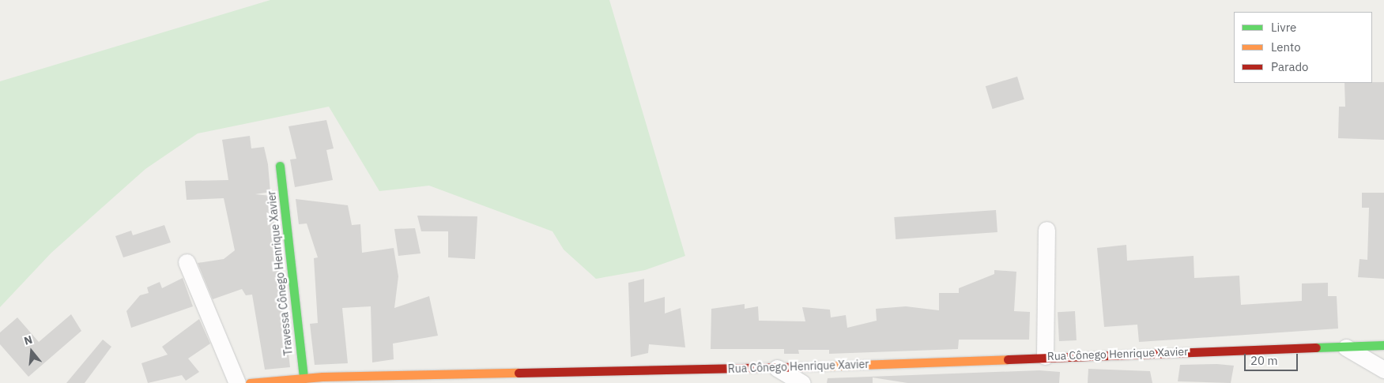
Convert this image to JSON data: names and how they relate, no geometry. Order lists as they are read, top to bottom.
{
  "streets": {
    "street": ["Travessa Cônego Henrique Xavier", "Rua Cônego Henrique Xavier"]
  },
  "crossings": [
    ["Travessa Cônego Henrique Xavier", "Rua Cônego Henrique Xavier"]
  ],
  "legend": ["Livre", "Lento", "Parado"],
  "scale_bar": "20 m",
  "north": "top"
}
